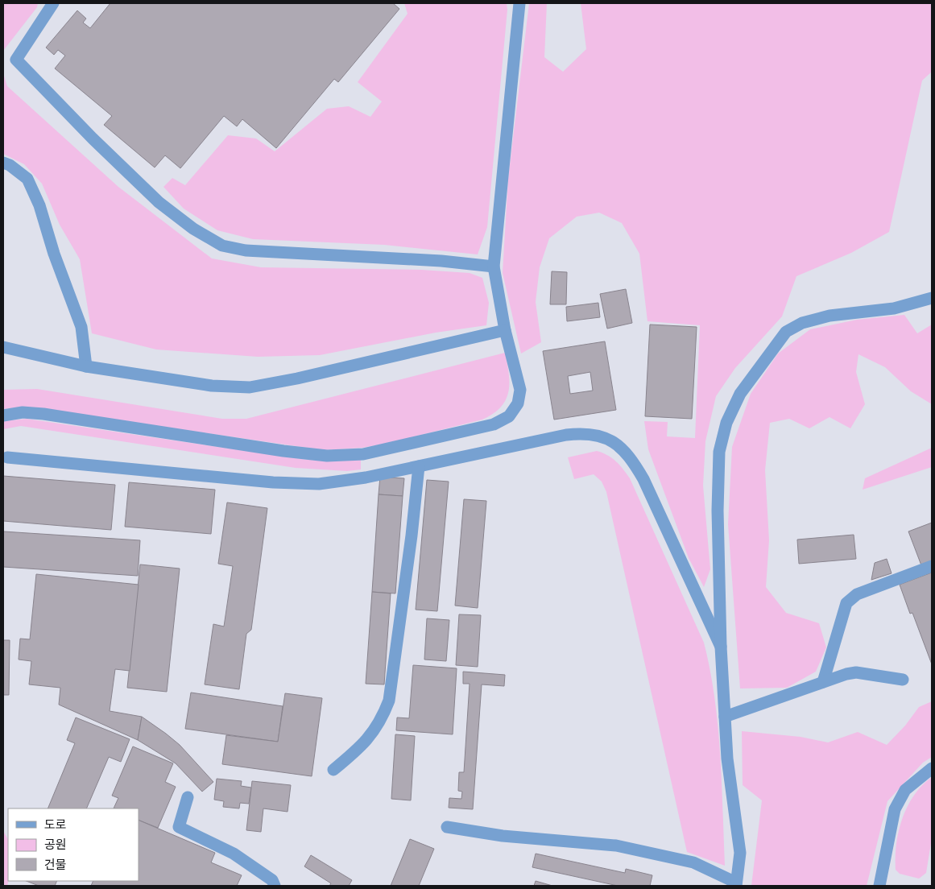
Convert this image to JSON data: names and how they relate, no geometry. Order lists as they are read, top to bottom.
{
  "legend": ["도로", "공원", "건물"]
}
